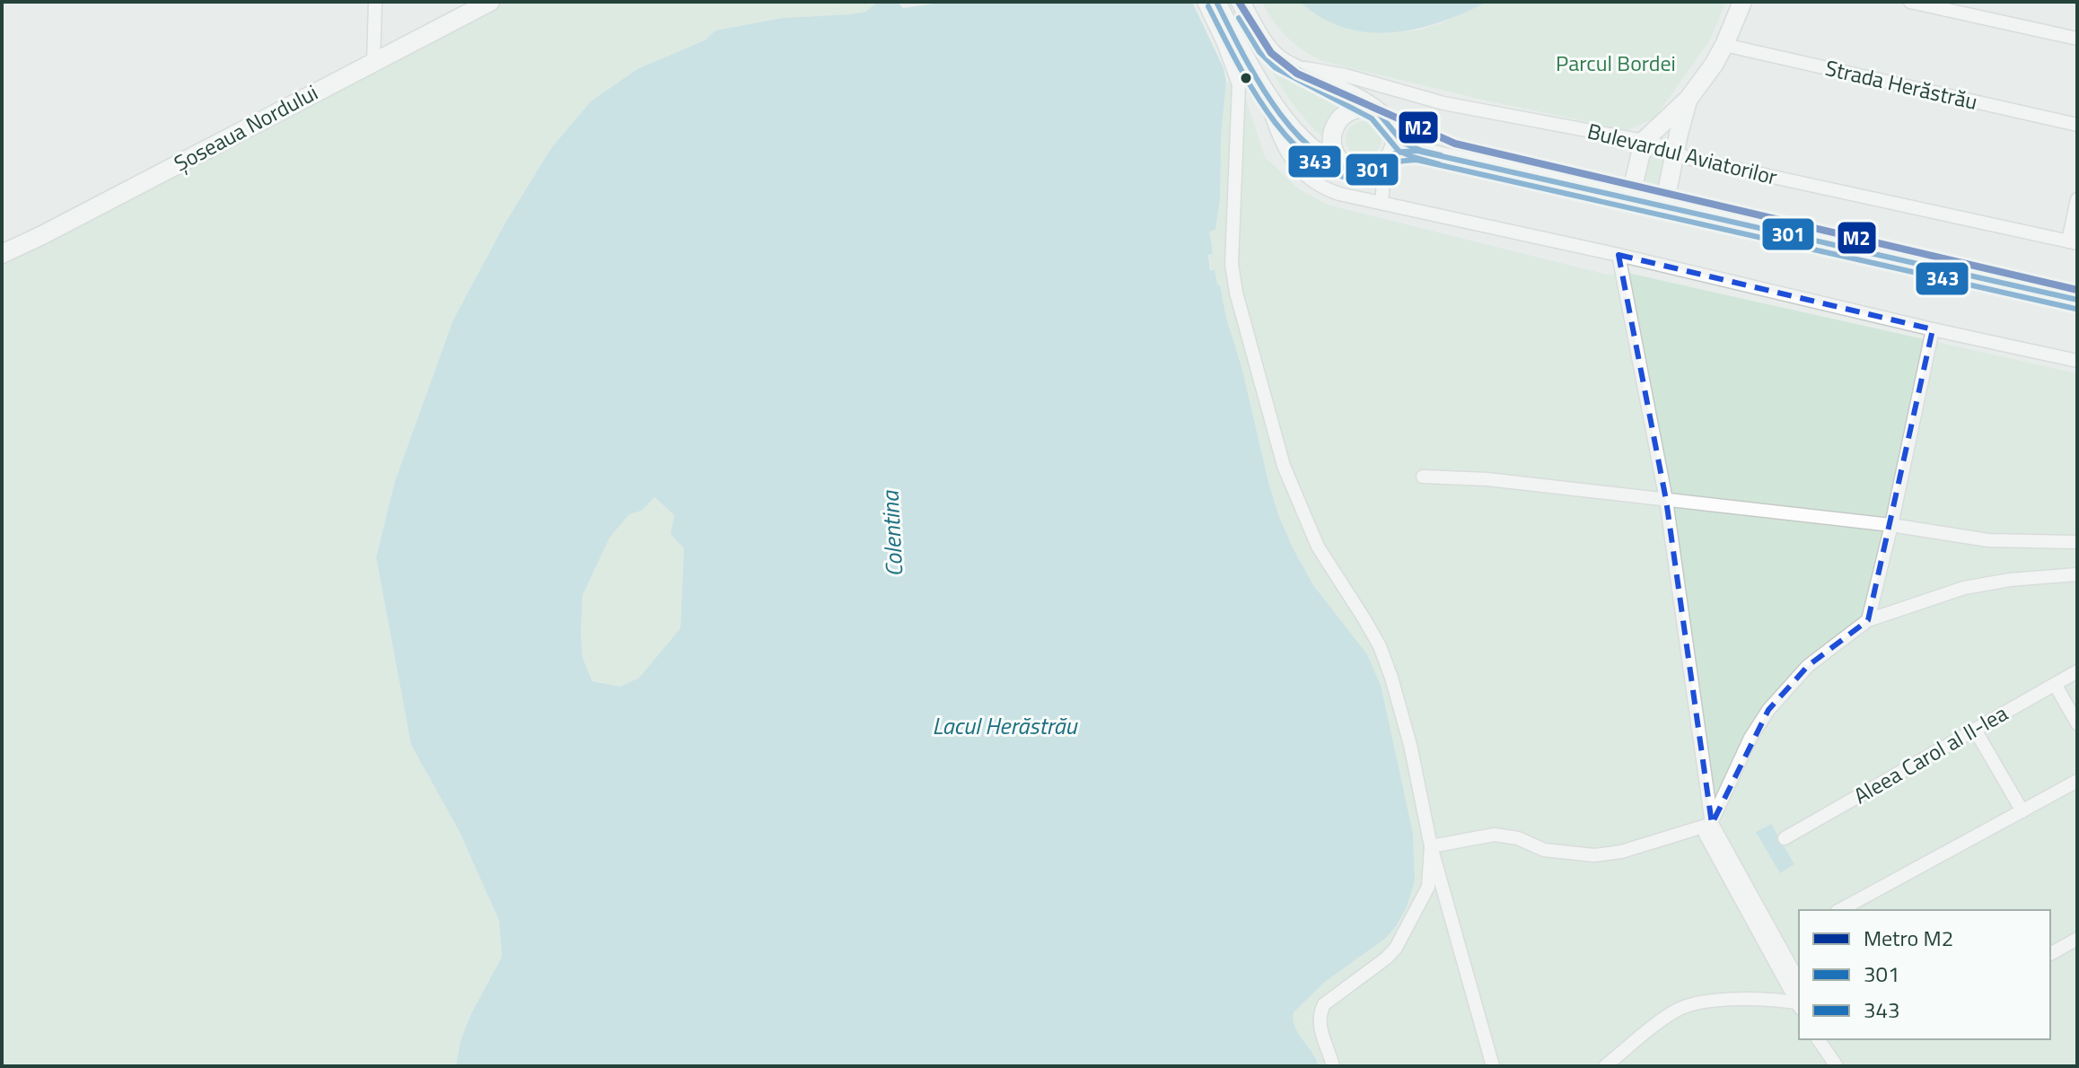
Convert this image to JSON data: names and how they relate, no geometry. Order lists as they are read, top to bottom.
{
  "streets": {
    "main road": ["Șoseaua Nordului"],
    "street": ["Strada Herăstrău", "Bulevardul Aviatorilor", "Aleea Carol al II-lea"]
  },
  "water": ["Colentina", "Lacul Herăstrău"],
  "parks": ["Parcul Bordei"],
  "lines": ["metro line M2", "transit line 301", "transit line 343"],
  "legend": ["Metro M2", "301", "343"]
}
